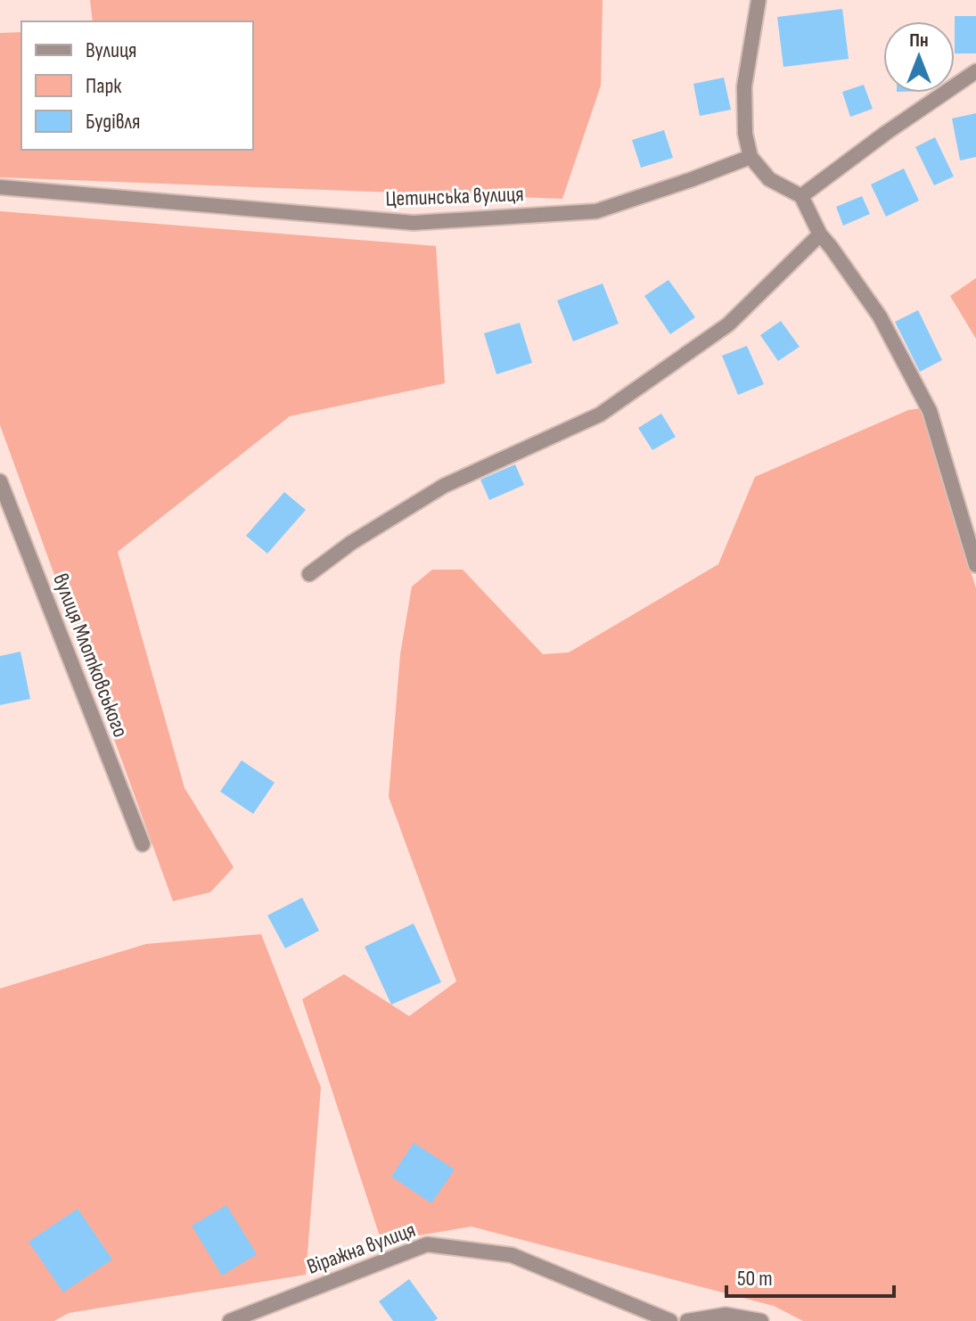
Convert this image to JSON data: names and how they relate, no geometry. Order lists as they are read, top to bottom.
{
  "streets": {
    "street": ["Цетинська вулиця", "вулиця Млотковського", "Віражна вулиця"]
  },
  "legend": ["Вулиця", "Парк", "Будівля"],
  "scale_bar": "50 m",
  "north": "top"
}
